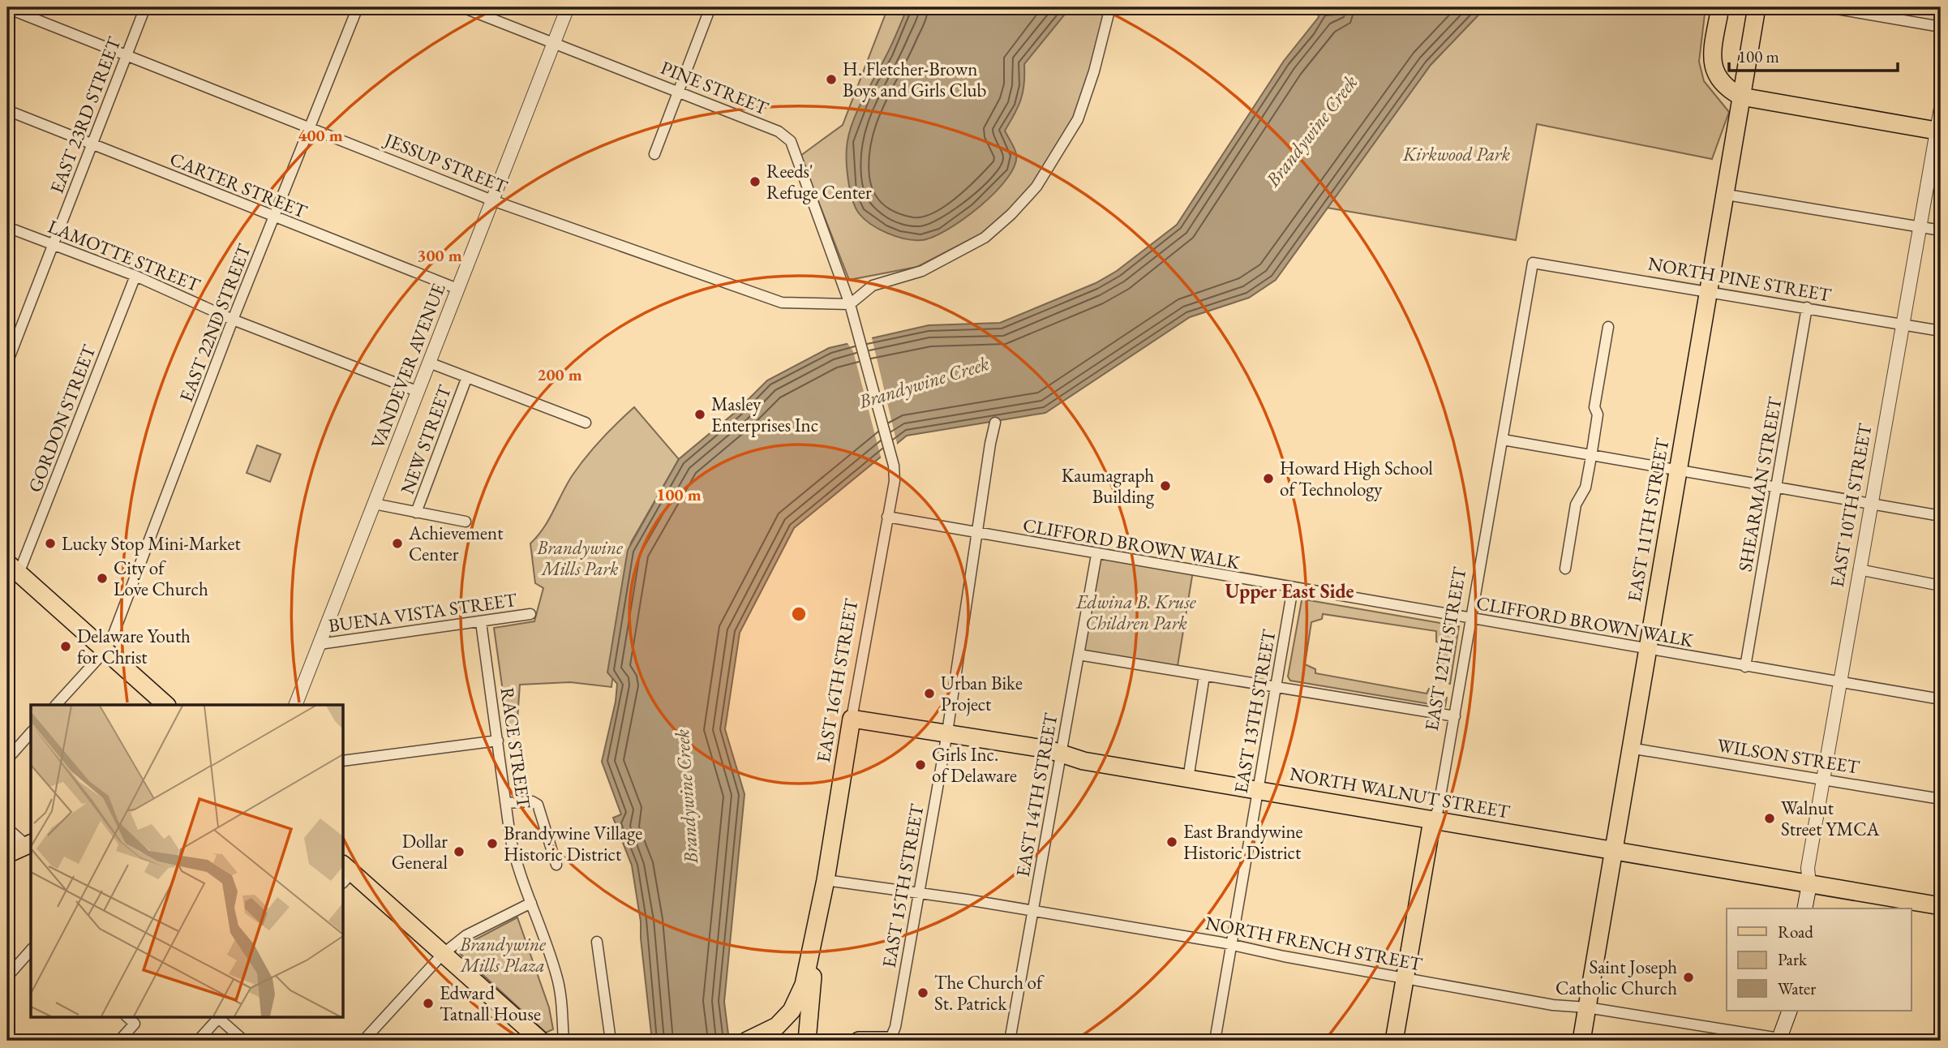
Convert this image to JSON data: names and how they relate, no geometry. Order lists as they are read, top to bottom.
{
  "streets": {
    "main road": [
      "EAST 10TH STREET",
      "EAST 11TH STREET",
      "EAST 12TH STREET",
      "EAST 16TH STREET",
      "NORTH WALNUT STREET"
    ],
    "street": [
      "PINE STREET",
      "EAST 23RD STREET",
      "JESSUP STREET",
      "CARTER STREET",
      "LAMOTTE STREET",
      "NORTH PINE STREET",
      "EAST 22ND STREET",
      "VANDEVER AVENUE",
      "GORDON STREET",
      "NEW STREET",
      "SHEARMAN STREET",
      "CLIFFORD BROWN WALK",
      "BUENA VISTA STREET",
      "EAST 13TH STREET",
      "RACE STREET",
      "WILSON STREET",
      "EAST 14TH STREET",
      "EAST 15TH STREET",
      "NORTH FRENCH STREET"
    ]
  },
  "crossings": [
    ["PINE STREET", "JESSUP STREET"],
    ["PINE STREET", "VANDEVER AVENUE"],
    ["PINE STREET", "EAST 16TH STREET"],
    ["EAST 23RD STREET", "JESSUP STREET"],
    ["EAST 23RD STREET", "CARTER STREET"],
    ["EAST 23RD STREET", "LAMOTTE STREET"],
    ["JESSUP STREET", "EAST 22ND STREET"],
    ["JESSUP STREET", "VANDEVER AVENUE"],
    ["JESSUP STREET", "EAST 16TH STREET"],
    ["CARTER STREET", "EAST 22ND STREET"],
    ["CARTER STREET", "VANDEVER AVENUE"],
    ["LAMOTTE STREET", "EAST 22ND STREET"],
    ["LAMOTTE STREET", "VANDEVER AVENUE"],
    ["LAMOTTE STREET", "GORDON STREET"],
    ["NORTH PINE STREET", "SHEARMAN STREET"],
    ["NORTH PINE STREET", "EAST 10TH STREET"],
    ["NORTH PINE STREET", "EAST 11TH STREET"],
    ["NORTH PINE STREET", "EAST 12TH STREET"],
    ["VANDEVER AVENUE", "BUENA VISTA STREET"],
    ["SHEARMAN STREET", "CLIFFORD BROWN WALK"],
    ["EAST 10TH STREET", "CLIFFORD BROWN WALK"],
    ["EAST 10TH STREET", "WILSON STREET"],
    ["EAST 10TH STREET", "NORTH WALNUT STREET"],
    ["EAST 11TH STREET", "CLIFFORD BROWN WALK"],
    ["EAST 11TH STREET", "WILSON STREET"],
    ["EAST 11TH STREET", "NORTH WALNUT STREET"],
    ["EAST 11TH STREET", "NORTH FRENCH STREET"],
    ["CLIFFORD BROWN WALK", "EAST 12TH STREET"],
    ["CLIFFORD BROWN WALK", "EAST 16TH STREET"],
    ["CLIFFORD BROWN WALK", "EAST 13TH STREET"],
    ["CLIFFORD BROWN WALK", "EAST 14TH STREET"],
    ["CLIFFORD BROWN WALK", "EAST 15TH STREET"],
    ["BUENA VISTA STREET", "RACE STREET"],
    ["EAST 12TH STREET", "NORTH WALNUT STREET"],
    ["EAST 12TH STREET", "NORTH FRENCH STREET"],
    ["EAST 16TH STREET", "NORTH WALNUT STREET"],
    ["EAST 16TH STREET", "NORTH FRENCH STREET"],
    ["EAST 13TH STREET", "NORTH WALNUT STREET"],
    ["EAST 13TH STREET", "NORTH FRENCH STREET"],
    ["NORTH WALNUT STREET", "EAST 14TH STREET"],
    ["NORTH WALNUT STREET", "EAST 15TH STREET"],
    ["EAST 14TH STREET", "NORTH FRENCH STREET"],
    ["EAST 15TH STREET", "NORTH FRENCH STREET"]
  ],
  "districts": ["Upper East Side"],
  "water": ["Brandywine Creek"],
  "parks": [
    "Kirkwood Park",
    "Brandywine Mills Park",
    "Edwina B. Kruse Children Park",
    "Brandywine Mills Plaza"
  ],
  "places": [
    "H. Fletcher-Brown Boys and Girls Club",
    "Reeds' Refuge Center",
    "Masley Enterprises Inc",
    "Howard High School of Technology",
    "Kaumagraph Building",
    "Lucky Stop Mini-Market",
    "Achievement Center",
    "City of Love Church",
    "Delaware Youth for Christ",
    "Urban Bike Project",
    "Girls Inc. of Delaware",
    "Walnut Street YMCA",
    "East Brandywine Historic District",
    "Brandywine Village Historic District",
    "Dollar General",
    "Saint Joseph Catholic Church",
    "The Church of St. Patrick",
    "Edward Tatnall House"
  ],
  "legend": ["Road", "Park", "Water"],
  "scale_bar": "100 m",
  "rings": [
    "400 m",
    "300 m",
    "200 m",
    "100 m"
  ]
}
